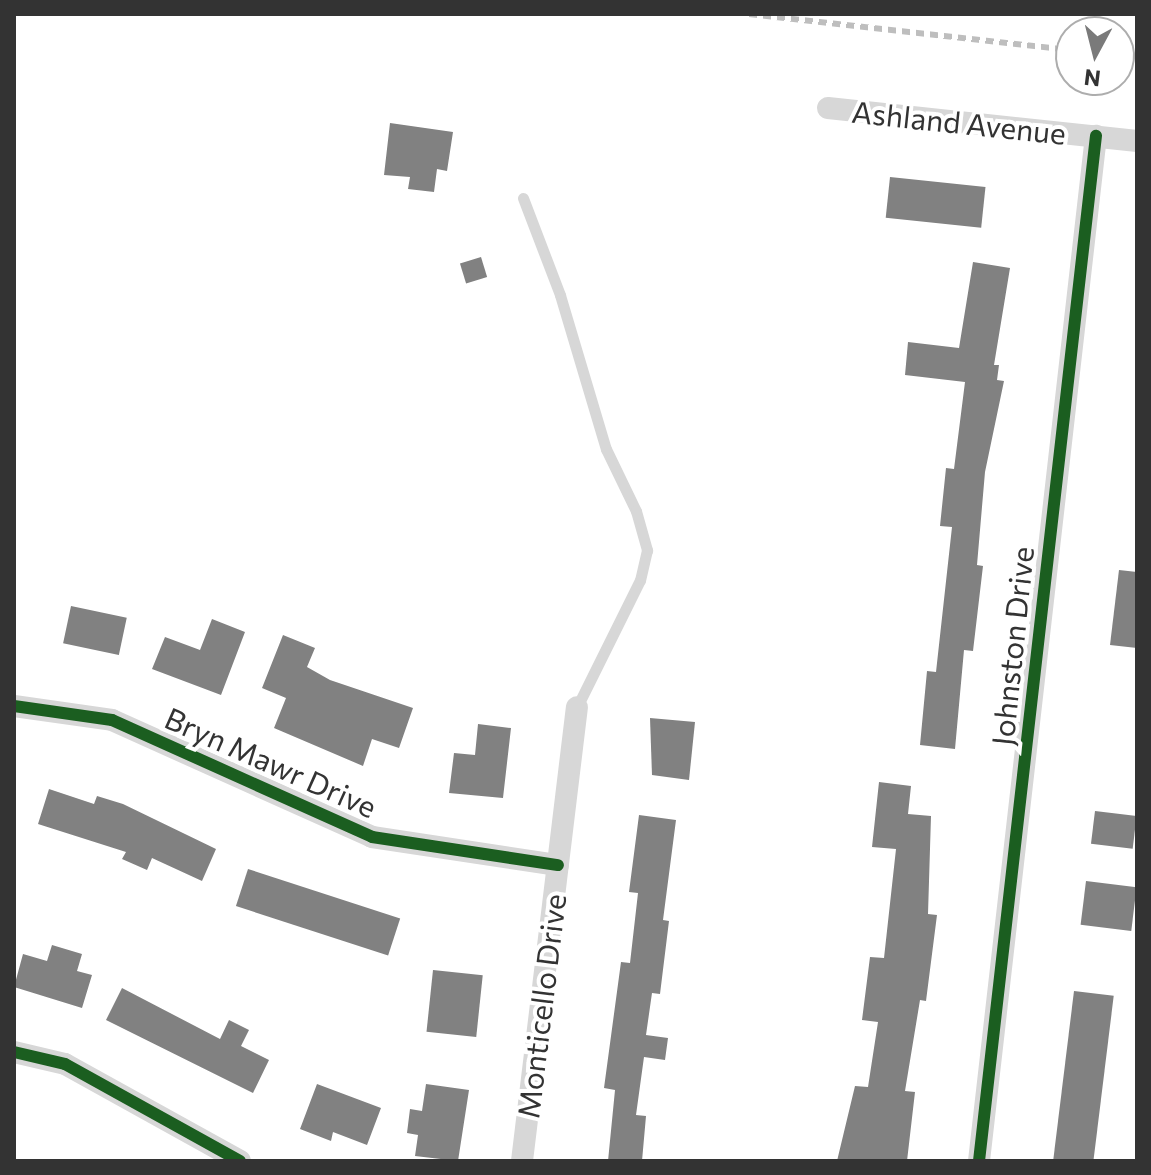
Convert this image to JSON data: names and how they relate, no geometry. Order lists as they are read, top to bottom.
{
  "streets": {
    "street": [
      "Ashland Avenue",
      "Johnston Drive",
      "Bryn Mawr Drive",
      "Monticello Drive"
    ]
  },
  "crossings": [
    ["Ashland Avenue", "Johnston Drive"],
    ["Bryn Mawr Drive", "Monticello Drive"]
  ],
  "north": "bottom"
}
